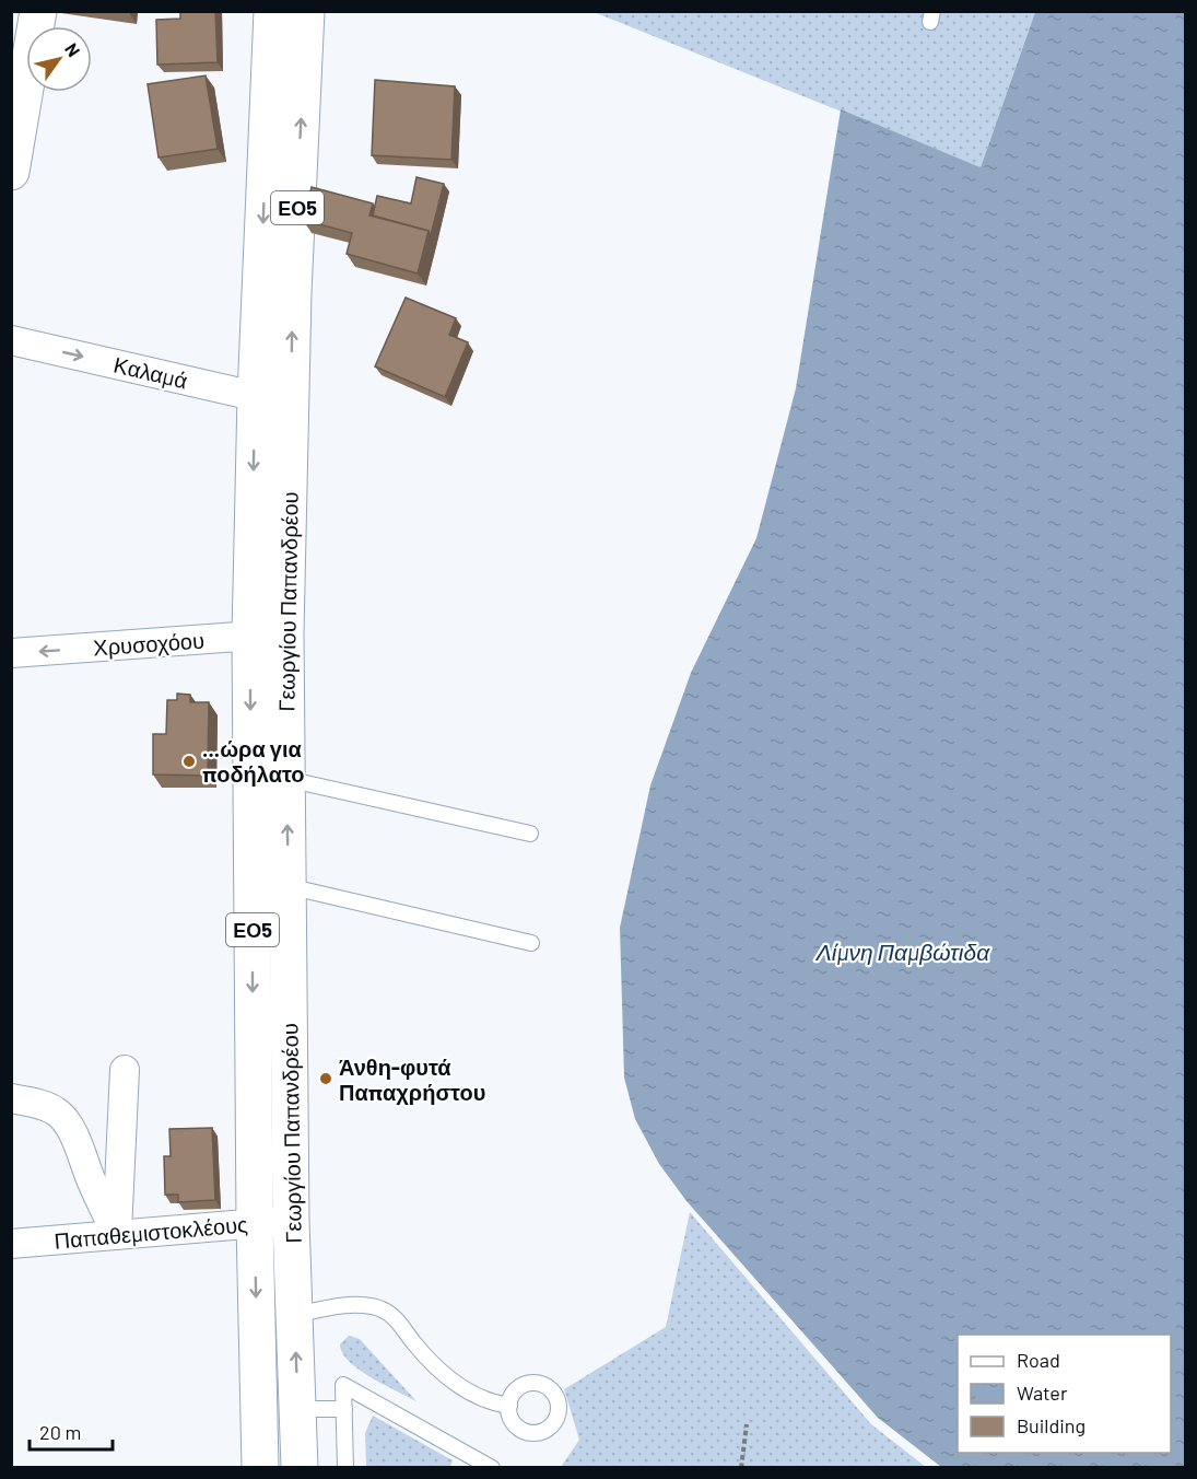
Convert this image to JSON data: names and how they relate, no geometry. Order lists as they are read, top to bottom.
{
  "streets": {
    "main road": ["ΕΟ5", "Γεωργίου Παπανδρέου"],
    "street": ["Καλαμά", "Χρυσοχόου", "Παπαθεμιστοκλέους"]
  },
  "crossings": [
    ["Καλαμά", "Γεωργίου Παπανδρέου"],
    ["Γεωργίου Παπανδρέου", "Χρυσοχόου"],
    ["Γεωργίου Παπανδρέου", "Παπαθεμιστοκλέους"]
  ],
  "one_way": ["Καλαμά", "Χρυσοχόου"],
  "water": ["Λίμνη Παμβώτιδα"],
  "places": ["...ώρα για ποδήλατο", "Άνθη-φυτά Παπαχρήστου"],
  "legend": ["Road", "Water", "Building"],
  "scale_bar": "20 m",
  "north": "top right"
}
